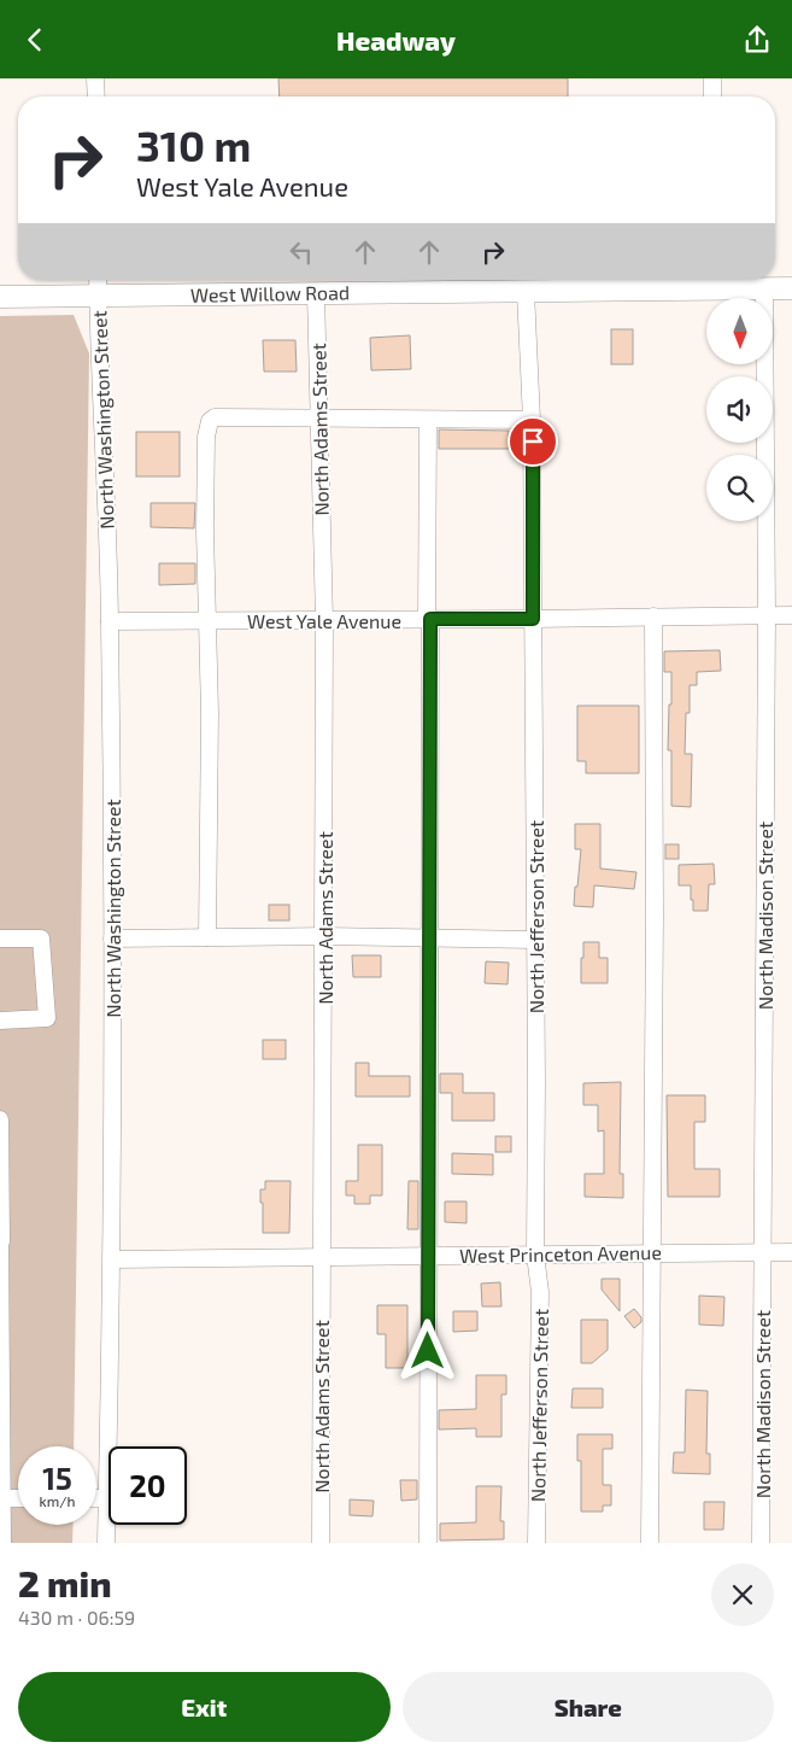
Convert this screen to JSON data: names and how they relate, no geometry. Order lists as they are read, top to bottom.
{
  "streets": {
    "main road": ["West Willow Road"],
    "street": [
      "North Washington Street",
      "North Adams Street",
      "West Yale Avenue",
      "North Madison Street",
      "North Jefferson Street",
      "West Princeton Avenue"
    ]
  },
  "crossings": [
    ["West Willow Road", "North Washington Street"],
    ["West Willow Road", "North Adams Street"],
    ["West Willow Road", "North Madison Street"],
    ["West Willow Road", "North Jefferson Street"],
    ["North Washington Street", "West Yale Avenue"],
    ["North Washington Street", "West Princeton Avenue"],
    ["North Adams Street", "West Yale Avenue"],
    ["North Adams Street", "West Princeton Avenue"],
    ["West Yale Avenue", "North Madison Street"],
    ["West Yale Avenue", "North Jefferson Street"],
    ["North Madison Street", "West Princeton Avenue"],
    ["North Jefferson Street", "West Princeton Avenue"]
  ],
  "north": "bottom",
  "page": {
    "header": "Headway",
    "turn": ["310 m", "West Yale Avenue"],
    "speed": "15 km/h",
    "limit": "20",
    "heading": ["2 min", "430 m · 06:59"],
    "buttons": ["Exit", "Share"]
  }
}
